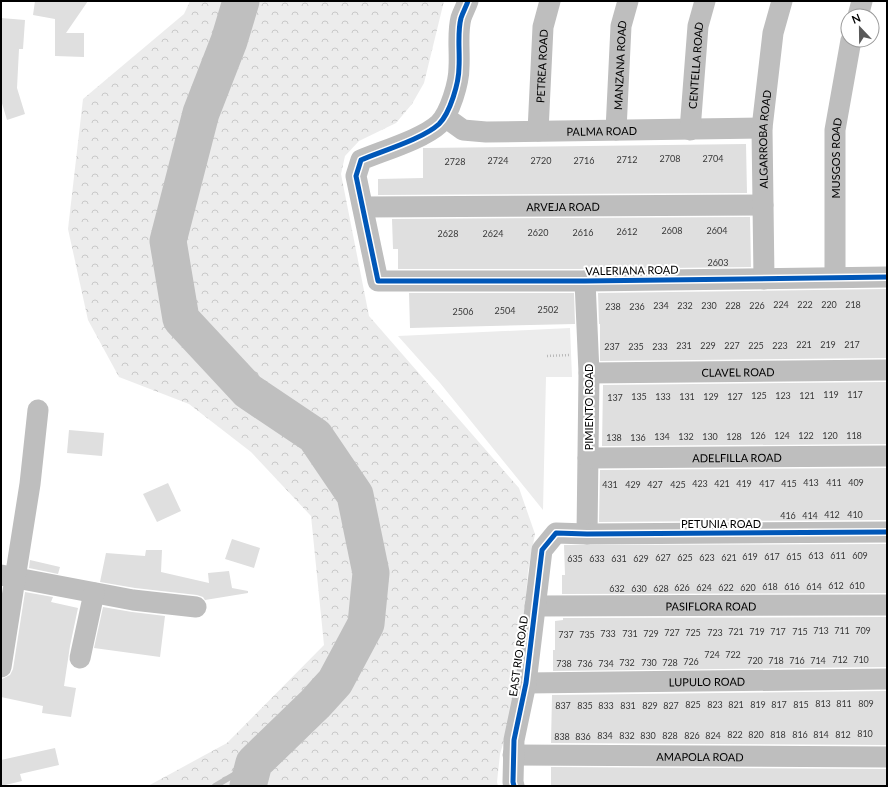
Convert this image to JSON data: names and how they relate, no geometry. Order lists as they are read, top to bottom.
{
  "streets": {
    "street": [
      "MANZANA ROAD",
      "CENTELLA ROAD",
      "PETREA ROAD",
      "PALMA ROAD",
      "ALGARROBA ROAD",
      "MUSGOS ROAD",
      "ARVEJA ROAD",
      "VALERIANA ROAD",
      "CLAVEL ROAD",
      "PIMIENTO ROAD",
      "ADELFILLA ROAD",
      "PETUNIA ROAD",
      "PASIFLORA ROAD",
      "EAST RIO ROAD",
      "LUPULO ROAD",
      "AMAPOLA ROAD"
    ]
  },
  "crossings": [
    ["MANZANA ROAD", "PALMA ROAD"],
    ["CENTELLA ROAD", "PALMA ROAD"],
    ["PETREA ROAD", "PALMA ROAD"],
    ["PALMA ROAD", "ALGARROBA ROAD"],
    ["ALGARROBA ROAD", "ARVEJA ROAD"],
    ["ALGARROBA ROAD", "VALERIANA ROAD"],
    ["MUSGOS ROAD", "VALERIANA ROAD"],
    ["ARVEJA ROAD", "VALERIANA ROAD"],
    ["VALERIANA ROAD", "PIMIENTO ROAD"],
    ["CLAVEL ROAD", "PIMIENTO ROAD"],
    ["PIMIENTO ROAD", "ADELFILLA ROAD"],
    ["PIMIENTO ROAD", "PETUNIA ROAD"],
    ["PETUNIA ROAD", "EAST RIO ROAD"],
    ["PASIFLORA ROAD", "EAST RIO ROAD"],
    ["EAST RIO ROAD", "LUPULO ROAD"],
    ["EAST RIO ROAD", "AMAPOLA ROAD"]
  ],
  "house_numbers": [
    "2708",
    "2704",
    "2712",
    "2724",
    "2720",
    "2716",
    "2728",
    "2608",
    "2604",
    "2612",
    "2620",
    "2616",
    "2628",
    "2624",
    "2603",
    "224",
    "222",
    "220",
    "218",
    "234",
    "232",
    "230",
    "228",
    "226",
    "238",
    "236",
    "2502",
    "2504",
    "2506",
    "221",
    "219",
    "217",
    "231",
    "229",
    "227",
    "225",
    "223",
    "237",
    "235",
    "233",
    "119",
    "117",
    "125",
    "123",
    "121",
    "135",
    "133",
    "131",
    "129",
    "127",
    "137",
    "126",
    "124",
    "122",
    "120",
    "118",
    "134",
    "132",
    "130",
    "128",
    "138",
    "136",
    "413",
    "411",
    "409",
    "423",
    "421",
    "419",
    "417",
    "415",
    "431",
    "429",
    "427",
    "425",
    "412",
    "410",
    "416",
    "414",
    "613",
    "611",
    "609",
    "619",
    "617",
    "615",
    "627",
    "625",
    "623",
    "621",
    "635",
    "633",
    "631",
    "629",
    "612",
    "610",
    "618",
    "616",
    "614",
    "626",
    "624",
    "622",
    "620",
    "632",
    "630",
    "628",
    "713",
    "711",
    "709",
    "721",
    "719",
    "717",
    "715",
    "727",
    "725",
    "723",
    "733",
    "731",
    "729",
    "737",
    "735",
    "724",
    "722",
    "712",
    "710",
    "720",
    "718",
    "716",
    "714",
    "726",
    "732",
    "730",
    "728",
    "738",
    "736",
    "734",
    "813",
    "811",
    "809",
    "825",
    "823",
    "821",
    "819",
    "817",
    "815",
    "837",
    "835",
    "833",
    "831",
    "829",
    "827",
    "810",
    "822",
    "820",
    "818",
    "816",
    "814",
    "812",
    "834",
    "832",
    "830",
    "828",
    "826",
    "824",
    "838",
    "836"
  ],
  "north": "top"
}
